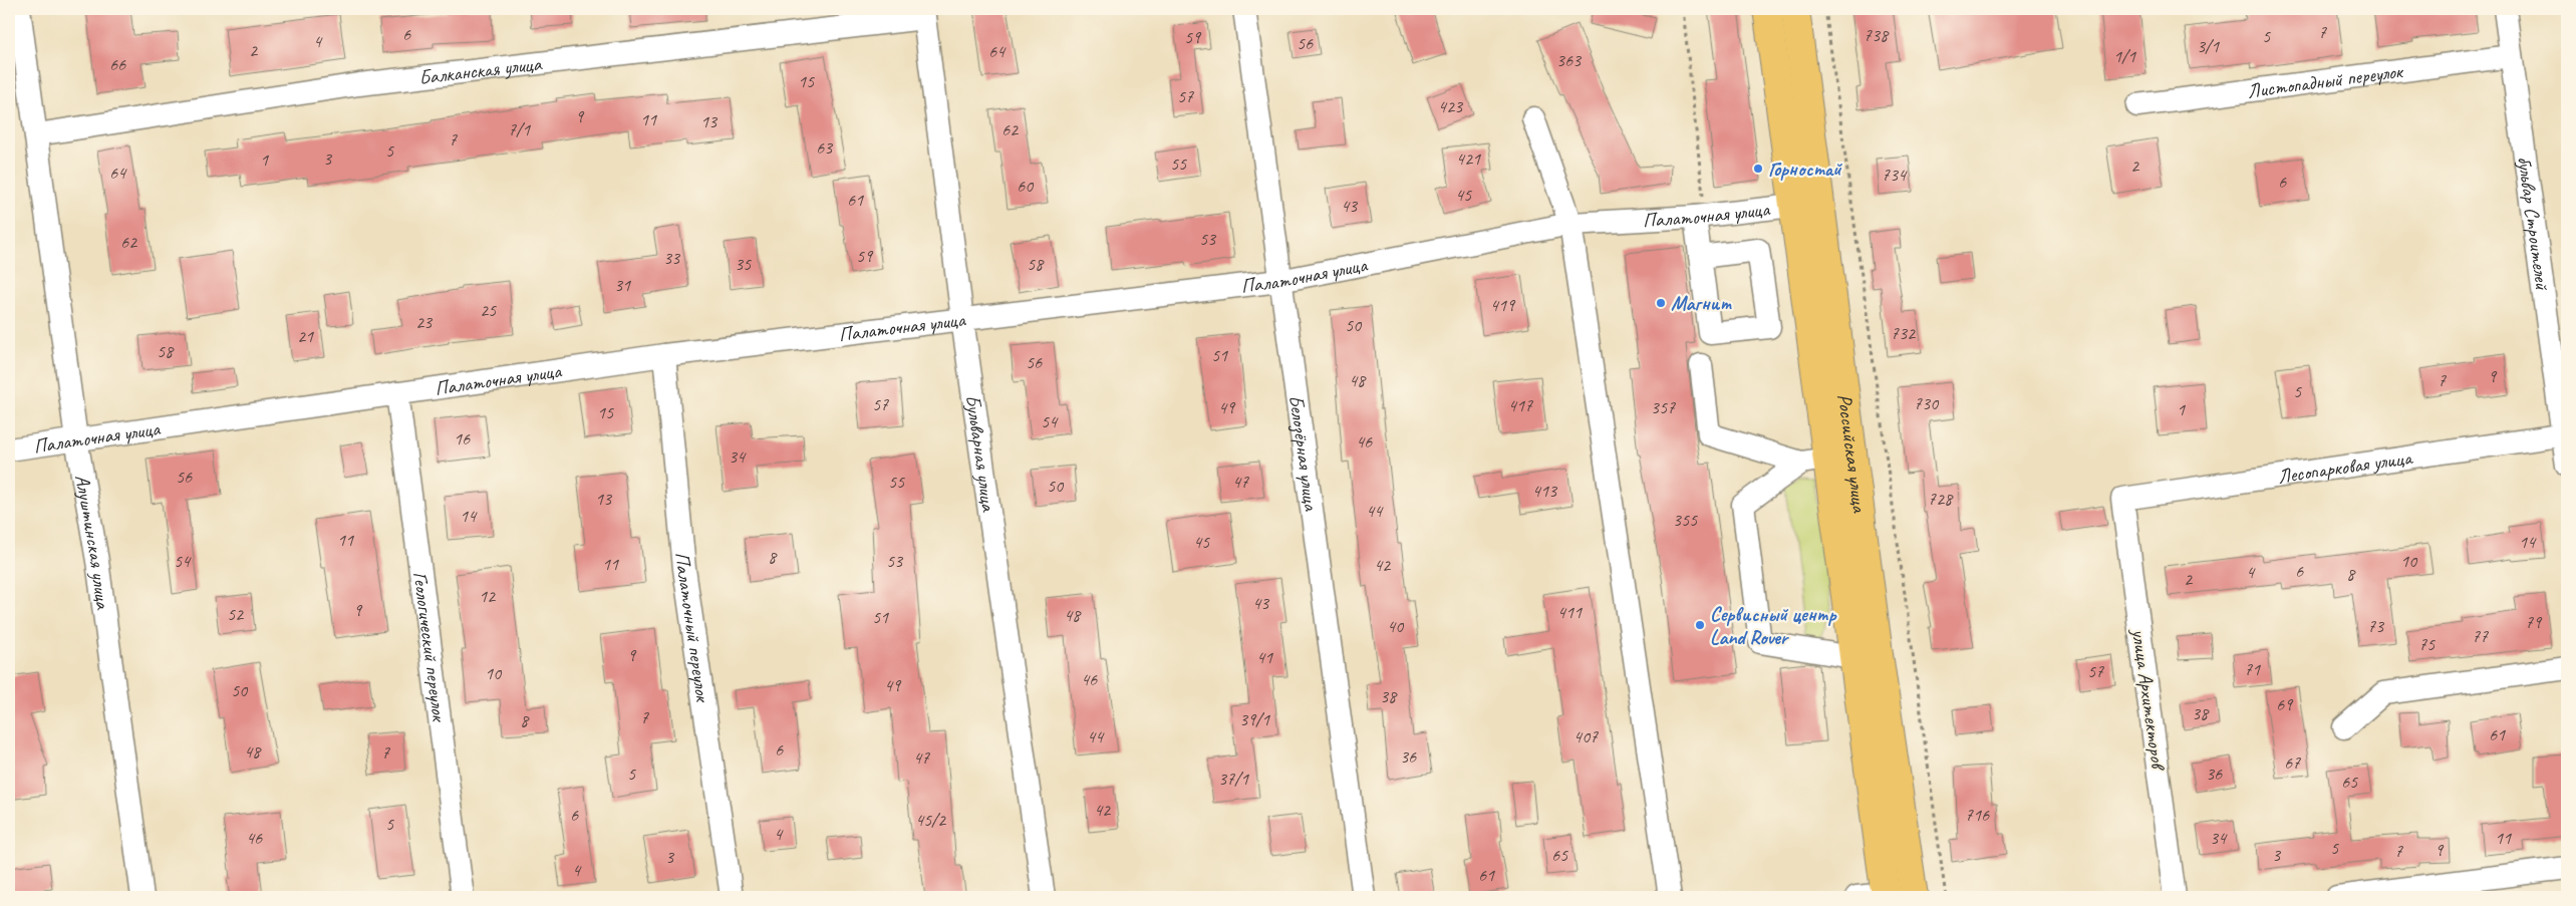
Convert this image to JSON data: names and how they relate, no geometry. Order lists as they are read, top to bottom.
{
  "streets": {
    "main road": ["Российская улица"],
    "street": [
      "Балканская улица",
      "Листопадный переулок",
      "Палаточная улица",
      "бульвар Строителей",
      "Бульварная улица",
      "Белозёрная улица",
      "Лесопарковая улица",
      "Алуштинская улица",
      "Палаточный переулок",
      "Геологический переулок",
      "улица Архитекторов"
    ]
  },
  "crossings": [
    ["Балканская улица", "Бульварная улица"],
    ["Балканская улица", "Алуштинская улица"],
    ["Листопадный переулок", "бульвар Строителей"],
    ["Палаточная улица", "Бульварная улица"],
    ["Палаточная улица", "Белозёрная улица"],
    ["Палаточная улица", "Российская улица"],
    ["Палаточная улица", "Алуштинская улица"],
    ["Палаточная улица", "Палаточный переулок"],
    ["Палаточная улица", "Геологический переулок"],
    ["бульвар Строителей", "Лесопарковая улица"],
    ["Лесопарковая улица", "улица Архитекторов"]
  ],
  "places": ["Горностай", "Магнит", "Сервисный центр Land Rover"],
  "house_numbers": [
    "7",
    "6",
    "738",
    "5",
    "59",
    "4",
    "56",
    "3/1",
    "2",
    "64",
    "1/1",
    "363",
    "66",
    "15",
    "57",
    "423",
    "9",
    "11",
    "13",
    "7/1",
    "62",
    "7",
    "63",
    "5",
    "3",
    "421",
    "1",
    "55",
    "2",
    "64",
    "734",
    "6",
    "60",
    "45",
    "61",
    "43",
    "53",
    "62",
    "59",
    "33",
    "35",
    "58",
    "31",
    "419",
    "25",
    "23",
    "50",
    "732",
    "21",
    "58",
    "51",
    "56",
    "9",
    "48",
    "7",
    "5",
    "730",
    "57",
    "417",
    "49",
    "357",
    "1",
    "15",
    "54",
    "16",
    "46",
    "34",
    "56",
    "55",
    "47",
    "50",
    "413",
    "13",
    "728",
    "44",
    "14",
    "355",
    "11",
    "45",
    "14",
    "8",
    "54",
    "53",
    "10",
    "11",
    "42",
    "6",
    "4",
    "8",
    "2",
    "12",
    "43",
    "9",
    "411",
    "52",
    "48",
    "51",
    "79",
    "40",
    "73",
    "77",
    "75",
    "9",
    "41",
    "71",
    "57",
    "10",
    "46",
    "49",
    "50",
    "38",
    "69",
    "38",
    "7",
    "39/1",
    "8",
    "61",
    "44",
    "407",
    "6",
    "48",
    "7",
    "36",
    "47",
    "67",
    "5",
    "36",
    "37/1",
    "65",
    "42",
    "6",
    "716",
    "45/2",
    "5",
    "4",
    "46",
    "34",
    "11",
    "5",
    "9",
    "7",
    "65",
    "3",
    "3",
    "4",
    "61"
  ]
}
